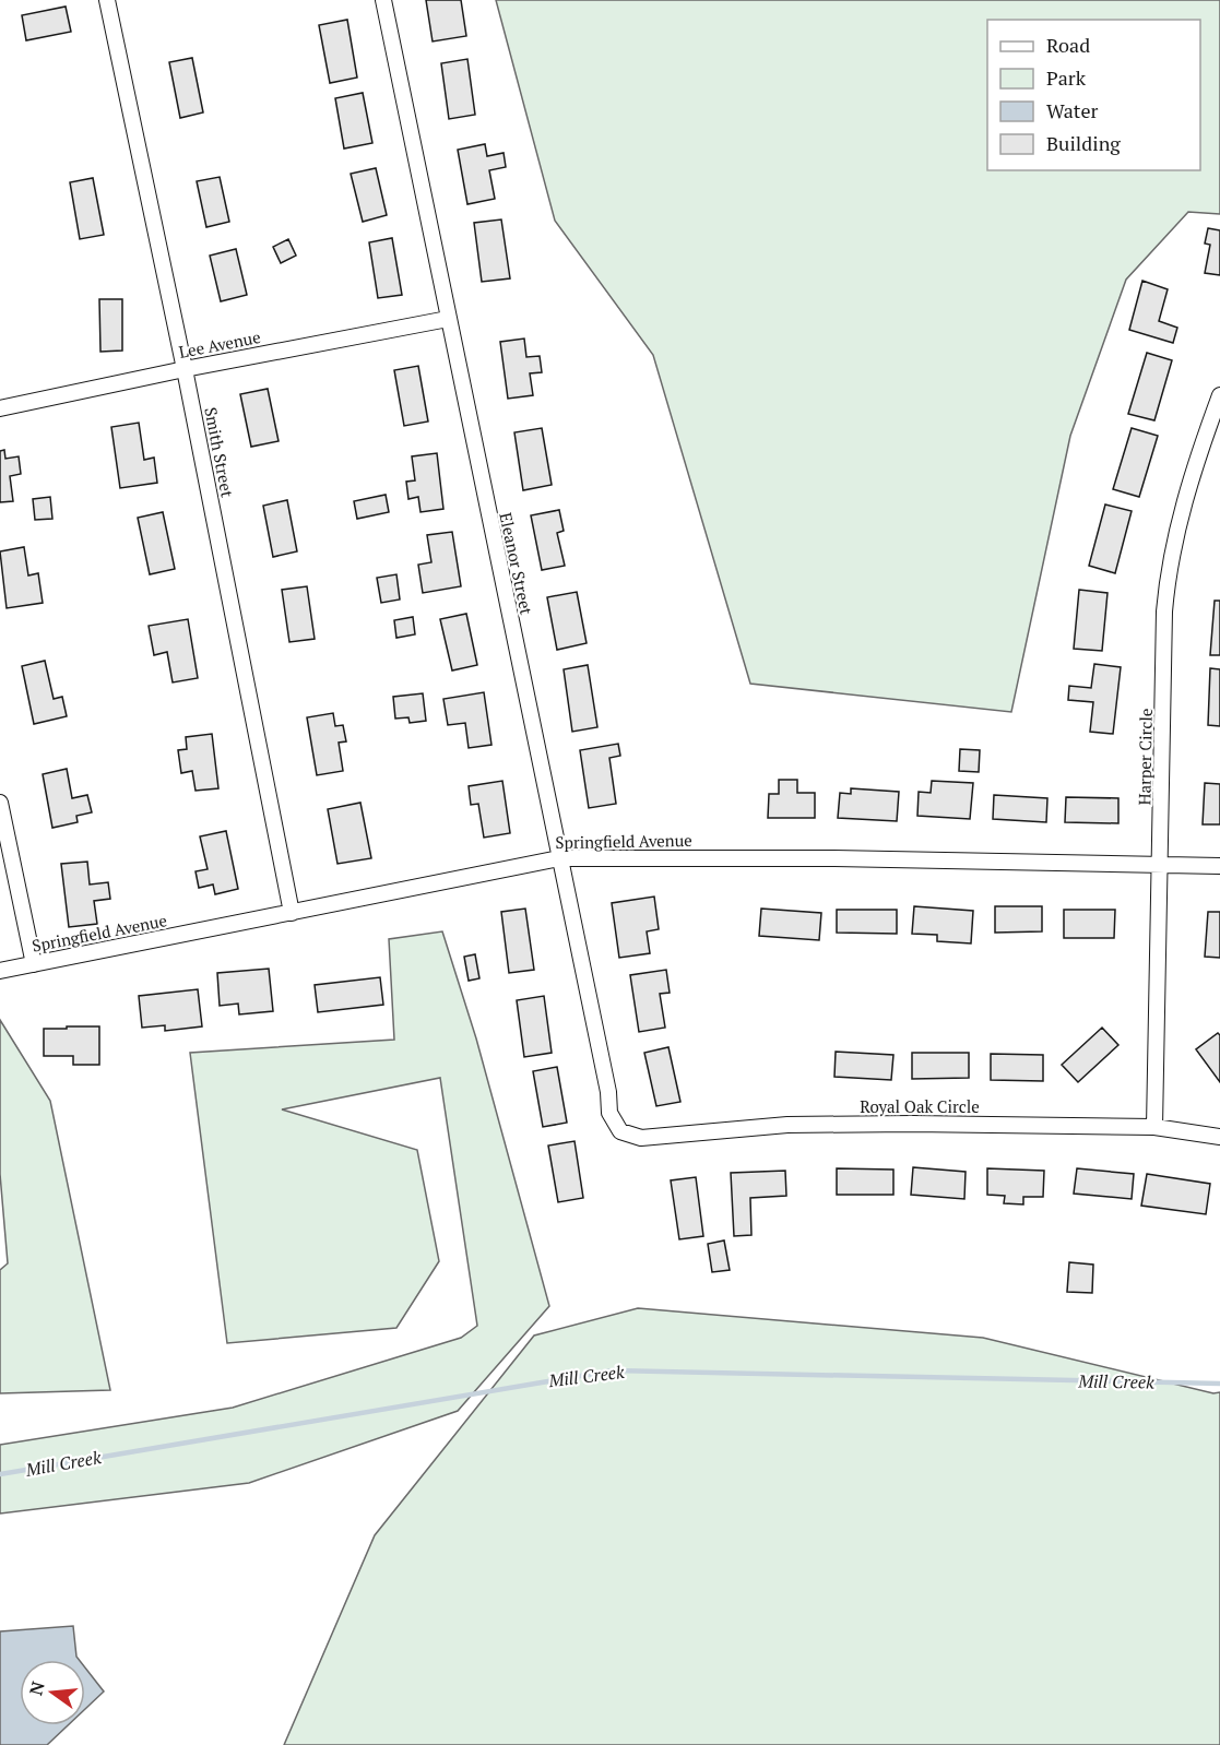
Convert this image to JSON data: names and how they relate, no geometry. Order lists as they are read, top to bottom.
{
  "streets": {
    "street": [
      "Lee Avenue",
      "Smith Street",
      "Eleanor Street",
      "Harper Circle",
      "Springfield Avenue",
      "Royal Oak Circle"
    ]
  },
  "crossings": [
    ["Lee Avenue", "Smith Street"],
    ["Lee Avenue", "Eleanor Street"],
    ["Smith Street", "Springfield Avenue"],
    ["Eleanor Street", "Springfield Avenue"],
    ["Eleanor Street", "Royal Oak Circle"],
    ["Harper Circle", "Springfield Avenue"],
    ["Harper Circle", "Royal Oak Circle"]
  ],
  "water": ["Mill Creek"],
  "legend": [
    "Road",
    "Park",
    "Water",
    "Building"
  ],
  "north": "left"
}
